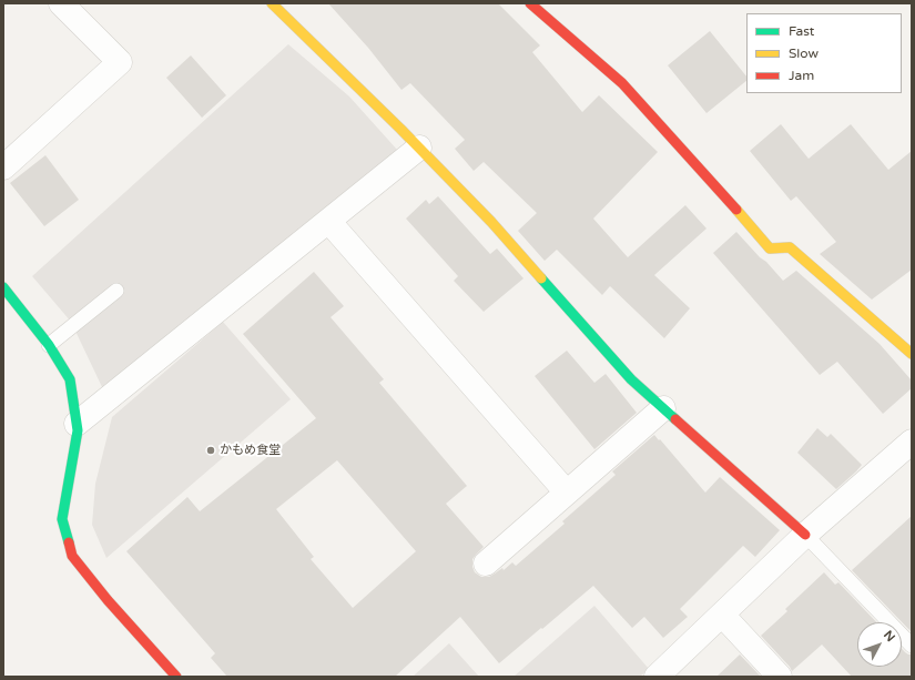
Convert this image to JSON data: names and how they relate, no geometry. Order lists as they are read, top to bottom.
{
  "places": ["かもめ食堂"],
  "legend": ["Fast", "Slow", "Jam"],
  "north": "top right"
}
